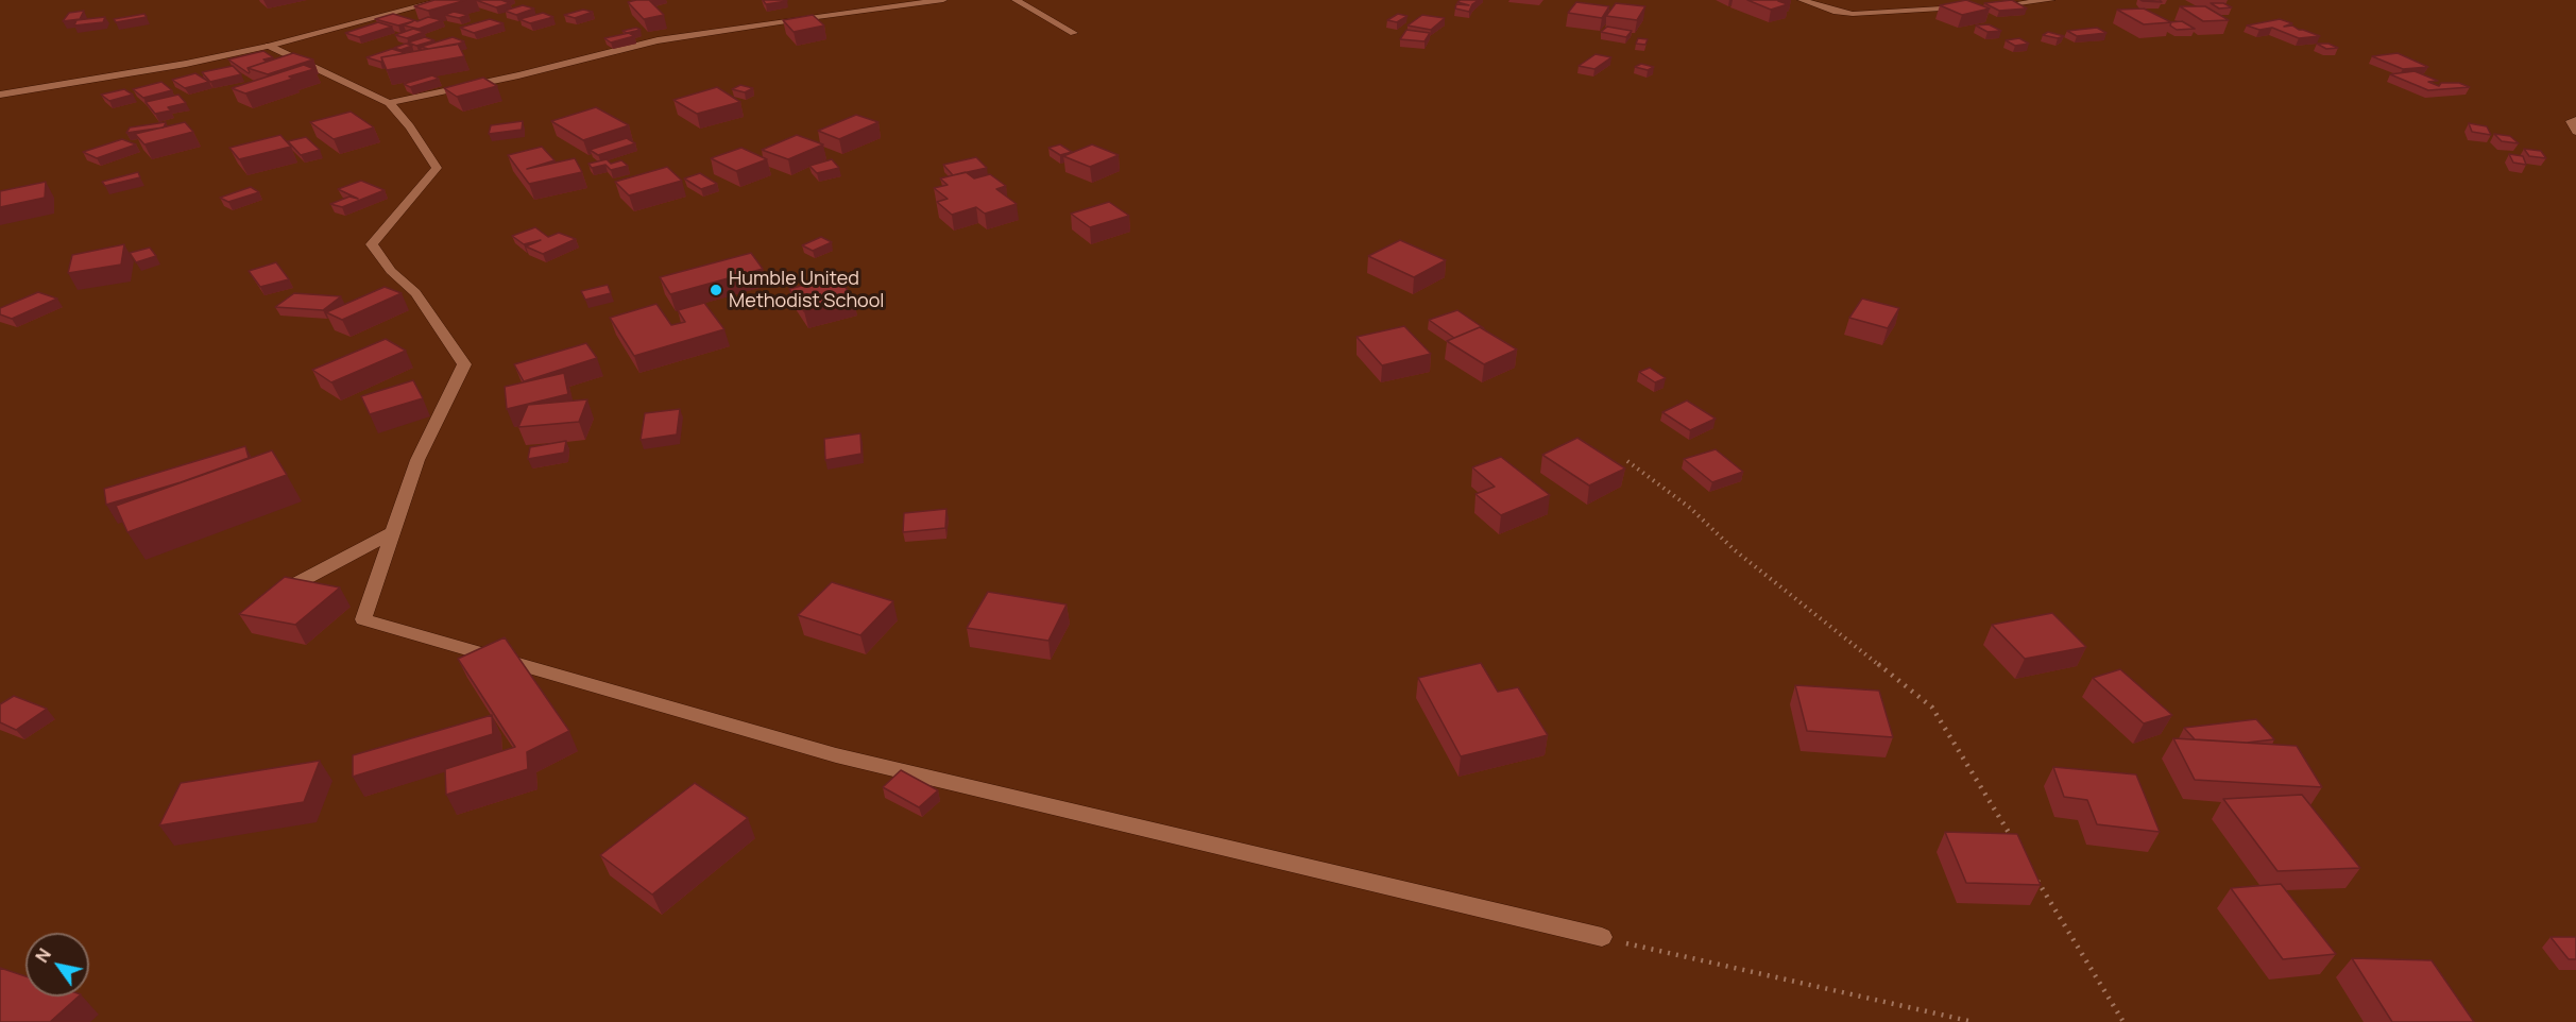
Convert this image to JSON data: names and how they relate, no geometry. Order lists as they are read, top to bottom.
{
  "places": ["Humble United Methodist School"],
  "north": "top left"
}
